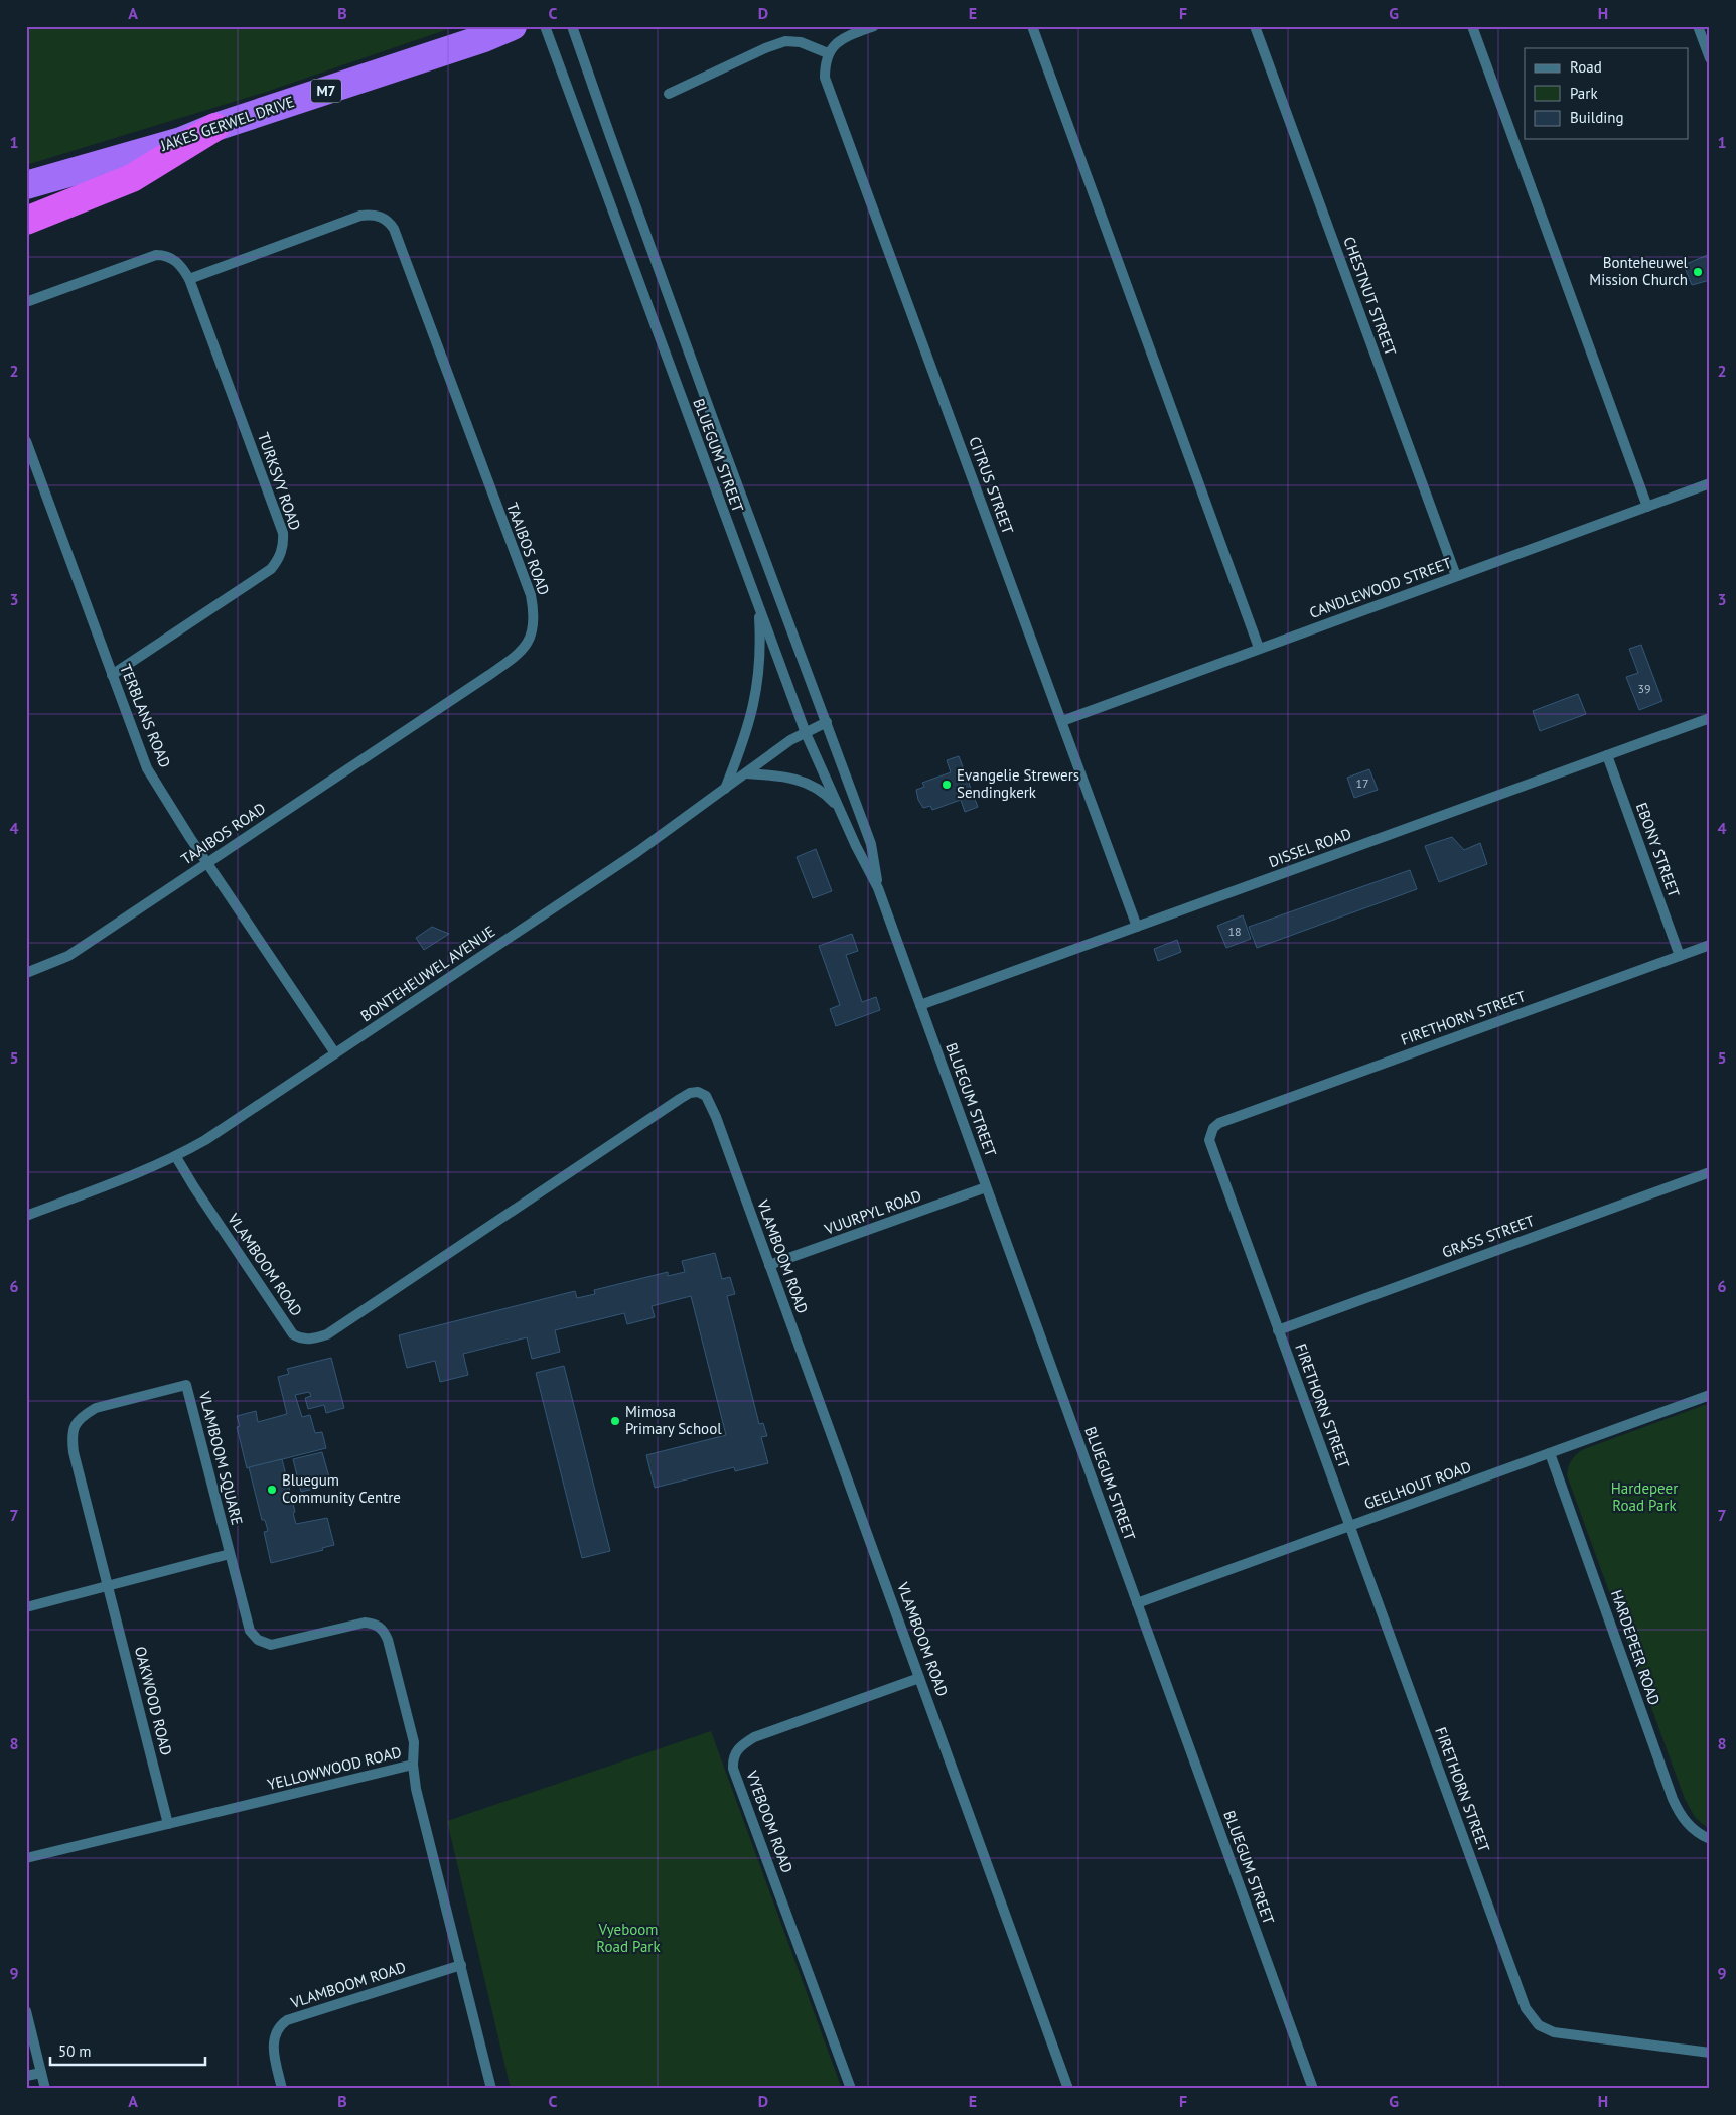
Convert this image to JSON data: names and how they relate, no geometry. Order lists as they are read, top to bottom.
{
  "streets": {
    "highway": ["M7", "JAKES GERWEL DRIVE"],
    "street": [
      "CHESTNUT STREET",
      "BLUEGUM STREET",
      "TURKSVY ROAD",
      "CITRUS STREET",
      "TAAIBOS ROAD",
      "CANDLEWOOD STREET",
      "TERBLANS ROAD",
      "DISSEL ROAD",
      "EBONY STREET",
      "BONTEHEUWEL AVENUE",
      "FIRETHORN STREET",
      "VUURPYL ROAD",
      "GRASS STREET",
      "VLAMBOOM ROAD",
      "VLAMBOOM SQUARE",
      "GEELHOUT ROAD",
      "HARDEPEER ROAD",
      "OAKWOOD ROAD",
      "YELLOWWOOD ROAD",
      "VYEBOOM ROAD"
    ]
  },
  "crossings": [
    ["CHESTNUT STREET", "CANDLEWOOD STREET"],
    ["BLUEGUM STREET", "DISSEL ROAD"],
    ["BLUEGUM STREET", "BONTEHEUWEL AVENUE"],
    ["BLUEGUM STREET", "VUURPYL ROAD"],
    ["BLUEGUM STREET", "GEELHOUT ROAD"],
    ["TURKSVY ROAD", "TAAIBOS ROAD"],
    ["TURKSVY ROAD", "TERBLANS ROAD"],
    ["CITRUS STREET", "CANDLEWOOD STREET"],
    ["CITRUS STREET", "DISSEL ROAD"],
    ["TAAIBOS ROAD", "TERBLANS ROAD"],
    ["TERBLANS ROAD", "BONTEHEUWEL AVENUE"],
    ["DISSEL ROAD", "EBONY STREET"],
    ["EBONY STREET", "FIRETHORN STREET"],
    ["BONTEHEUWEL AVENUE", "VLAMBOOM ROAD"],
    ["FIRETHORN STREET", "GRASS STREET"],
    ["FIRETHORN STREET", "GEELHOUT ROAD"],
    ["VUURPYL ROAD", "VLAMBOOM ROAD"],
    ["VLAMBOOM ROAD", "YELLOWWOOD ROAD"],
    ["VLAMBOOM ROAD", "VYEBOOM ROAD"],
    ["VLAMBOOM SQUARE", "OAKWOOD ROAD"],
    ["GEELHOUT ROAD", "HARDEPEER ROAD"],
    ["OAKWOOD ROAD", "YELLOWWOOD ROAD"]
  ],
  "parks": ["Hardepeer Road Park", "Vyeboom Road Park"],
  "places": [
    "Bonteheuwel Mission Church",
    "Evangelie Strewers Sendingkerk",
    "Mimosa Primary School",
    "Bluegum Community Centre"
  ],
  "house_numbers": ["39", "17", "18"],
  "legend": ["Road", "Park", "Building"],
  "scale_bar": "50 m",
  "grid": {
    "columns": [
      "A",
      "B",
      "C",
      "D",
      "E",
      "F",
      "G",
      "H"
    ],
    "rows": [
      "1",
      "2",
      "3",
      "4",
      "5",
      "6",
      "7",
      "8",
      "9"
    ]
  }
}
